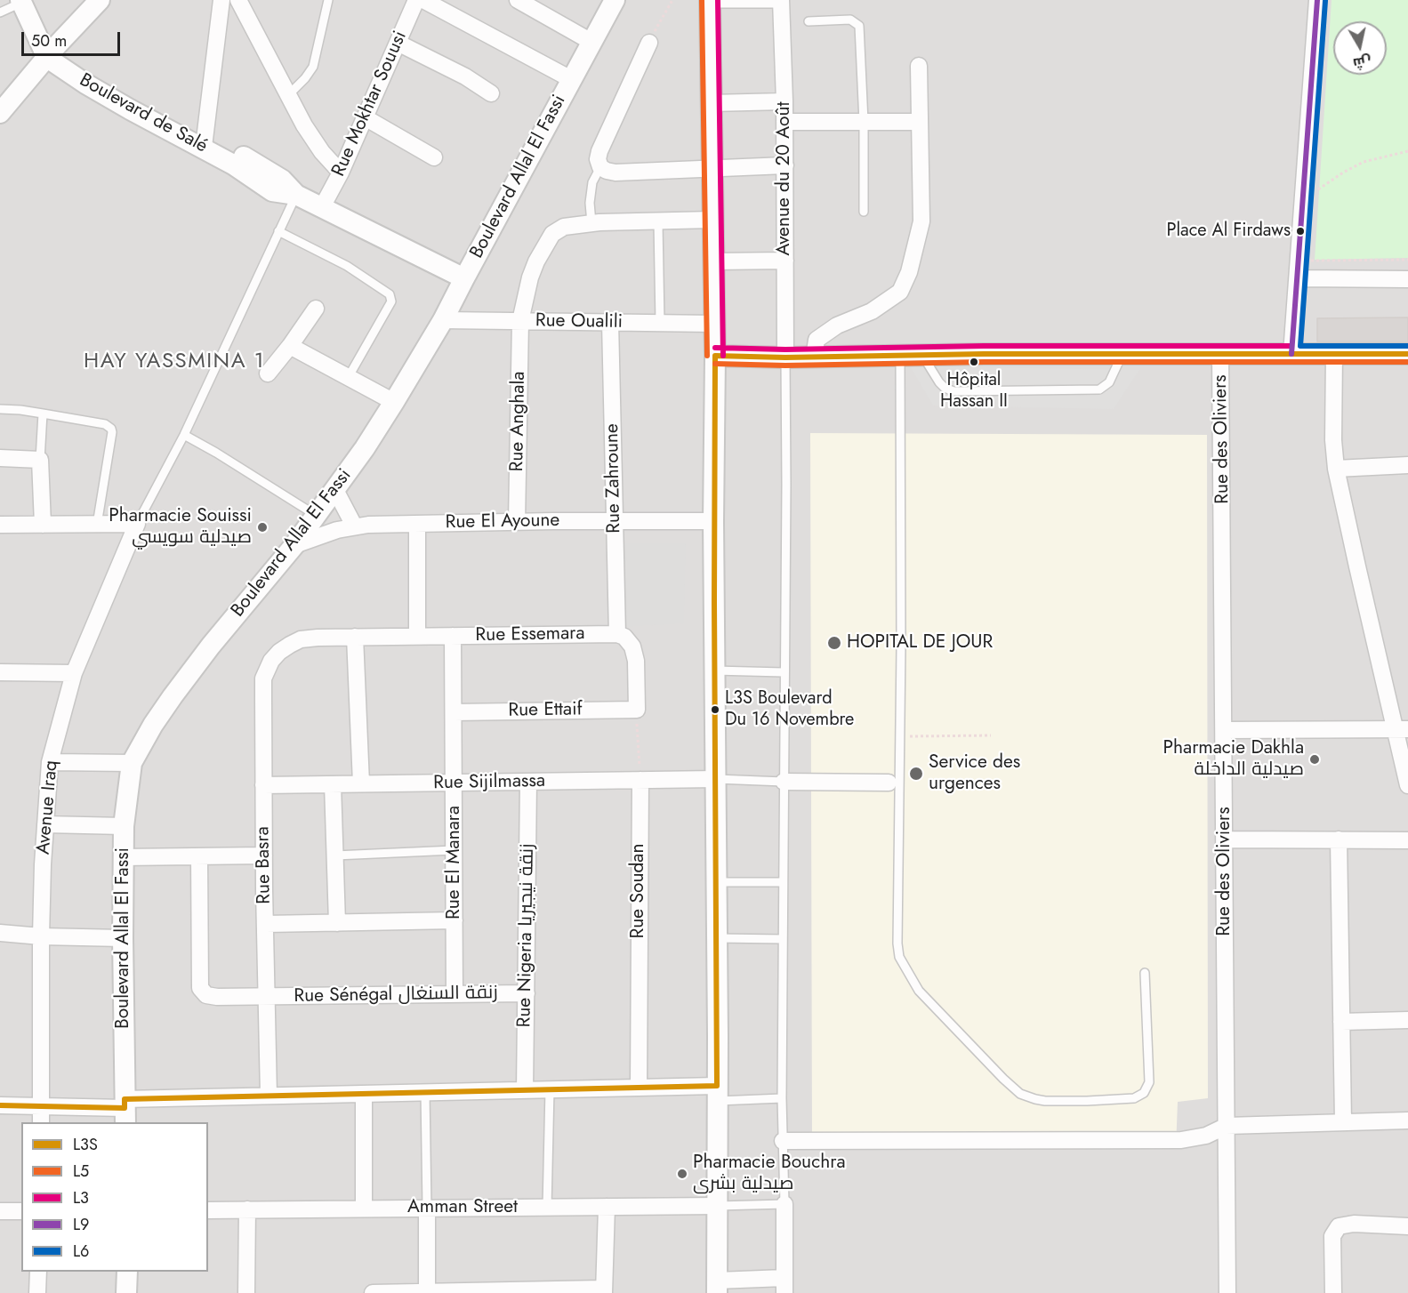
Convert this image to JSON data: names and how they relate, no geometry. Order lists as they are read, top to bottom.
{
  "streets": {
    "street": [
      "Rue Mokhtar Souusi",
      "Boulevard de Salé",
      "Boulevard Allal El Fassi",
      "Avenue du 20 Août",
      "Rue Oualili",
      "Rue Anghala",
      "Rue des Oliviers",
      "Rue Zahroune",
      "Rue El Ayoune",
      "Rue Essemara",
      "Rue Ettaif",
      "Rue Sijilmassa",
      "Avenue Iraq",
      "Rue El Manara",
      "Rue Basra",
      "Rue Soudan",
      "Rue Nigeria زنقة نيجيريا",
      "Rue Sénégal زنقة السنغال",
      "Amman Street"
    ]
  },
  "crossings": [
    ["Rue Mokhtar Souusi", "Boulevard de Salé"],
    ["Boulevard de Salé", "Boulevard Allal El Fassi"],
    ["Boulevard Allal El Fassi", "Rue Oualili"],
    ["Boulevard Allal El Fassi", "Rue El Ayoune"],
    ["Rue Oualili", "Rue Anghala"],
    ["Rue Oualili", "Rue Zahroune"],
    ["Rue Anghala", "Rue El Ayoune"],
    ["Rue Zahroune", "Rue El Ayoune"],
    ["Rue Zahroune", "Rue Essemara"],
    ["Rue Essemara", "Rue El Manara"],
    ["Rue Essemara", "Rue Basra"],
    ["Rue Ettaif", "Rue El Manara"],
    ["Rue Sijilmassa", "Rue El Manara"],
    ["Rue Sijilmassa", "Rue Basra"],
    ["Rue Sijilmassa", "Rue Soudan"],
    ["Rue Sijilmassa", "Rue Nigeria زنقة نيجيريا"],
    ["Rue El Manara", "Rue Sénégal زنقة السنغال"],
    ["Rue Basra", "Rue Sénégal زنقة السنغال"],
    ["Rue Nigeria زنقة نيجيريا", "Rue Sénégal زنقة السنغال"]
  ],
  "districts": ["HAY YASSMINA 1"],
  "places": [
    "Place Al Firdaws",
    "Hôpital Hassan II",
    "Pharmacie Souissi صيدلية سويسي",
    "HOPITAL DE JOUR",
    "L3S Boulevard Du 16 Novembre",
    "Pharmacie Dakhla صيدلية الداخلة",
    "Service des urgences",
    "Pharmacie Bouchra صيدلية بشرى"
  ],
  "lines": [
    "transit line L5",
    "transit line L3",
    "transit line L9",
    "transit line L6",
    "transit line L3S"
  ],
  "legend": [
    "L3S",
    "L5",
    "L3",
    "L9",
    "L6"
  ],
  "scale_bar": "50 m",
  "north": "bottom"
}
